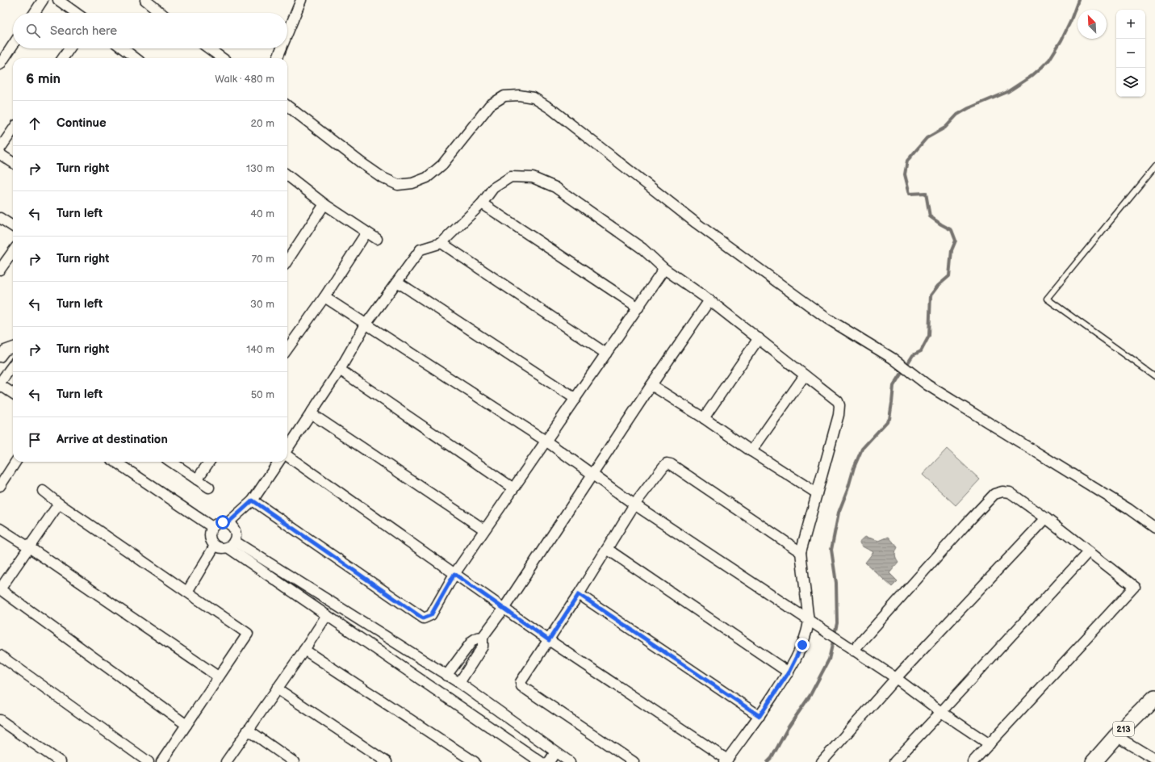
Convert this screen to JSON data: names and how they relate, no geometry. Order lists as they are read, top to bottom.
{
  "streets": {
    "main road": ["213"]
  },
  "north": "top left",
  "page": {
    "map_buttons": ["+", "−"],
    "search": "Search here",
    "heading": ["6 min", "Walk · 480 m"],
    "list": [
      ["Continue", "20 m"],
      ["Turn right", "130 m"],
      ["Turn left", "40 m"],
      ["Turn right", "70 m"],
      ["Turn left", "30 m"],
      ["Turn right", "140 m"],
      ["Turn left", "50 m"],
      "Arrive at destination"
    ]
  }
}
